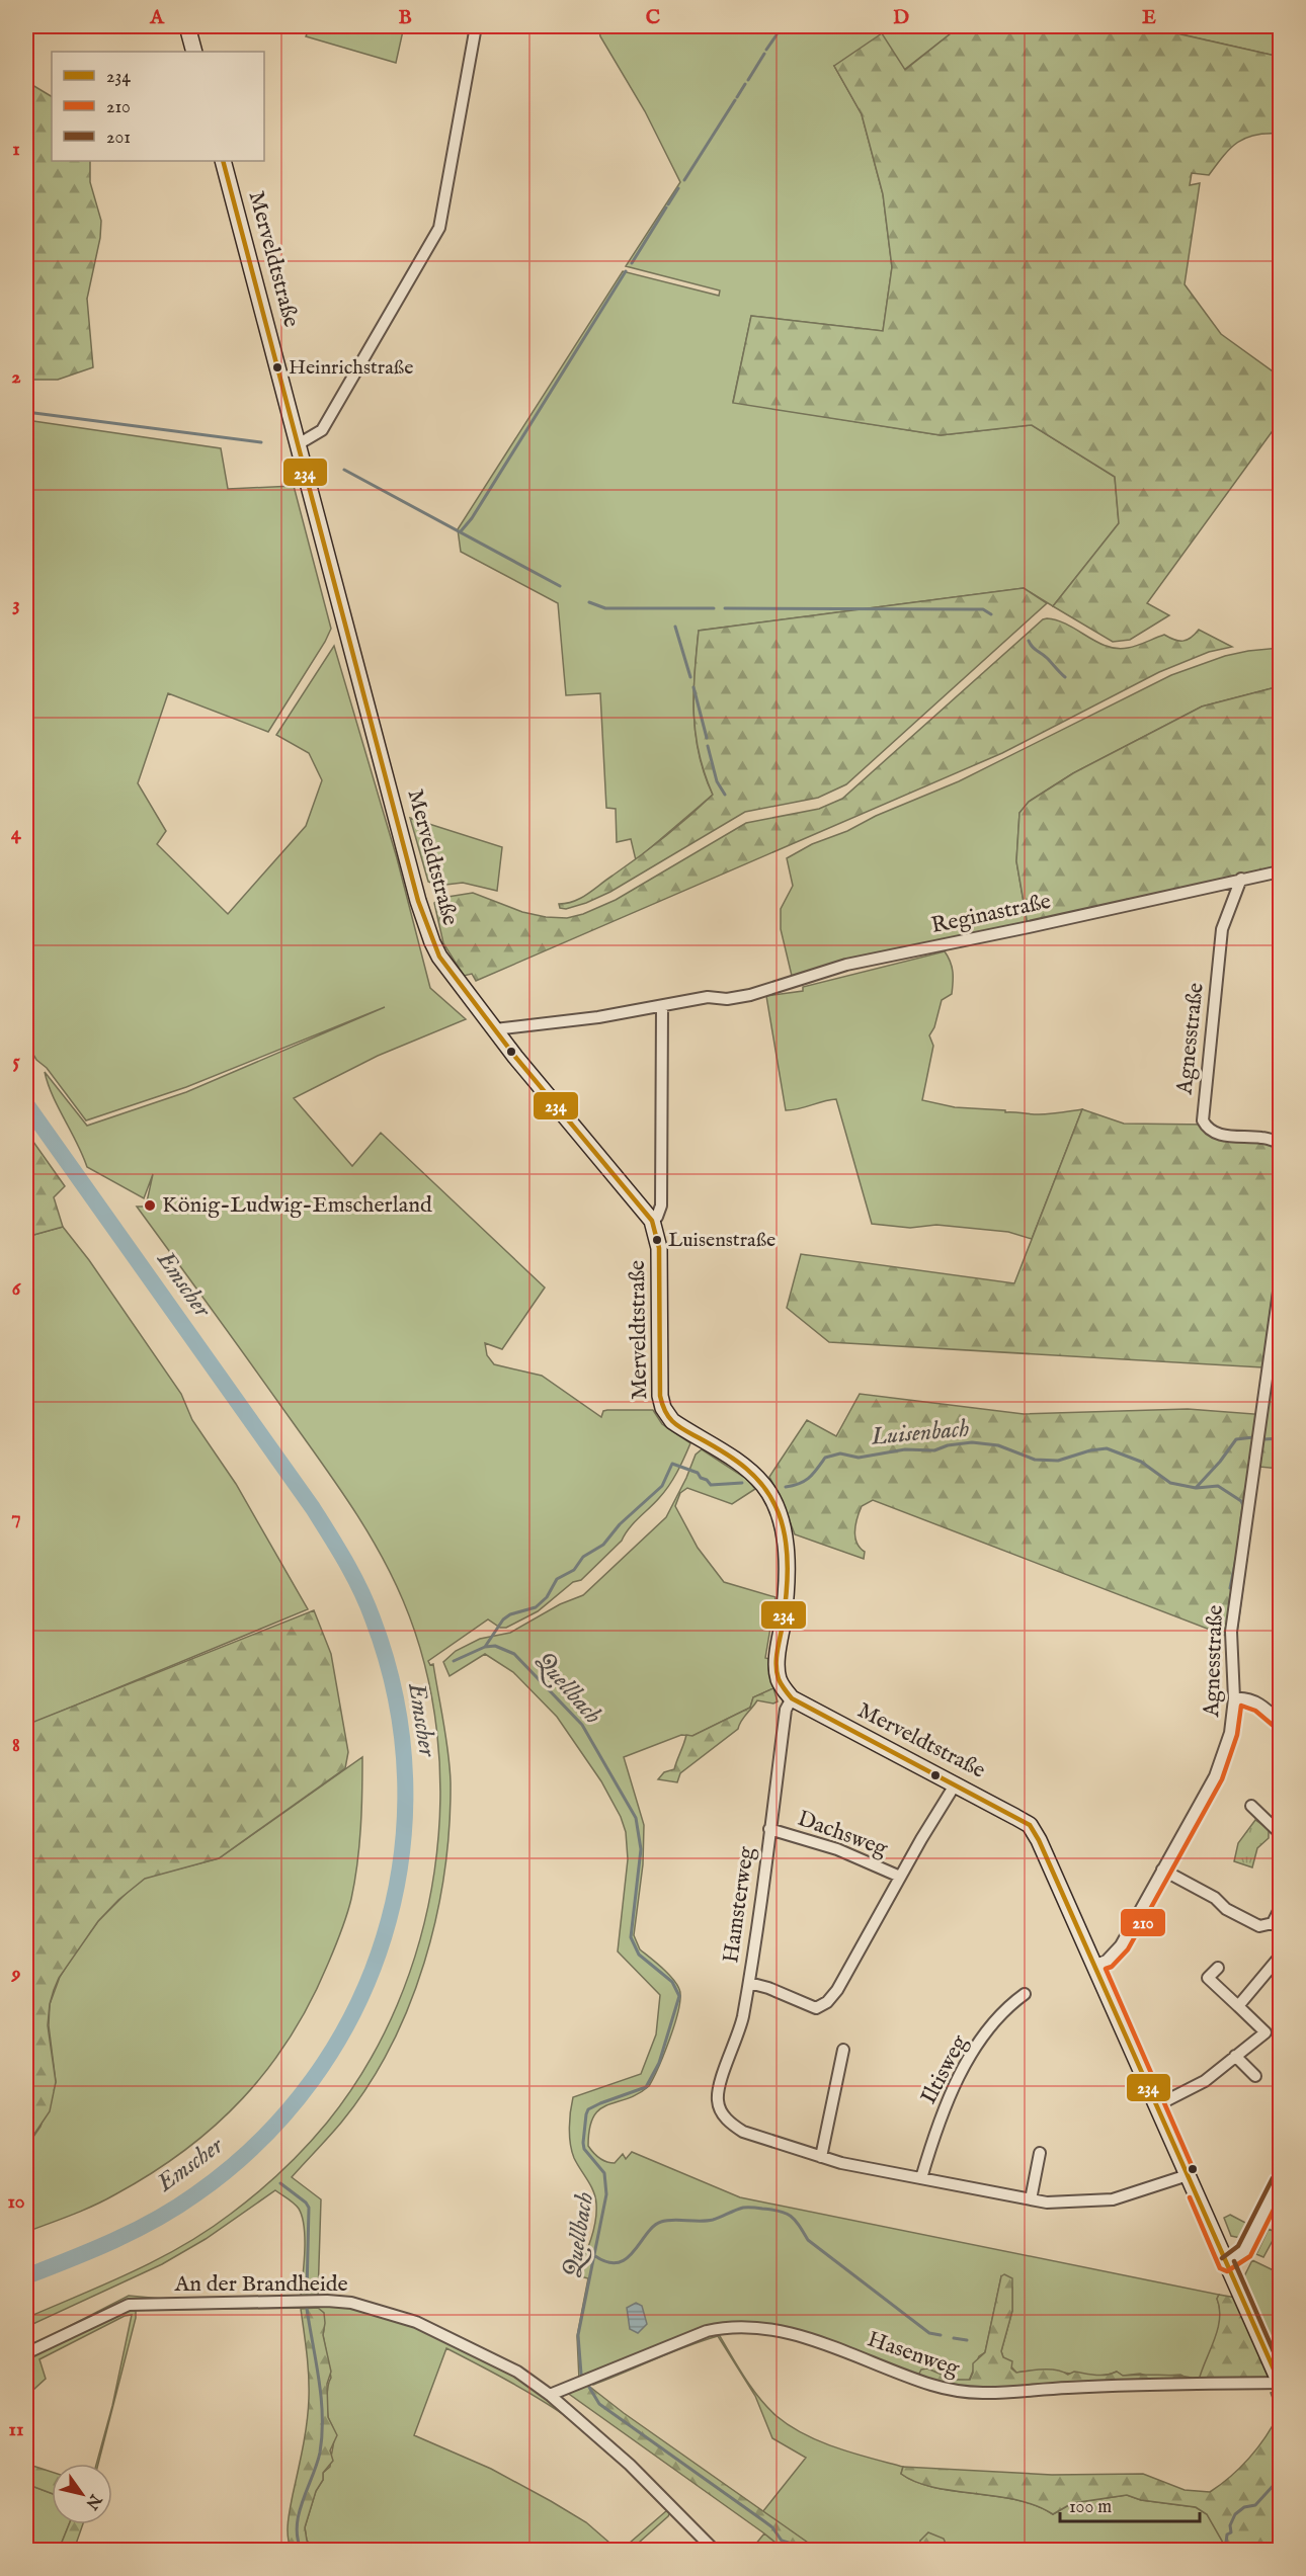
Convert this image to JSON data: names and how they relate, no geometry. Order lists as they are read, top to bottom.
{
  "streets": {
    "main road": ["Merveldtstraße"],
    "street": [
      "Reginastraße",
      "Agnesstraße",
      "Dachsweg",
      "Hamsterweg",
      "Iltisweg",
      "An der Brandheide",
      "Hasenweg"
    ]
  },
  "crossings": [
    ["Merveldtstraße", "Reginastraße"],
    ["Merveldtstraße", "Agnesstraße"],
    ["Merveldtstraße", "Hamsterweg"],
    ["Merveldtstraße", "Hasenweg"],
    ["Reginastraße", "Agnesstraße"],
    ["Dachsweg", "Hamsterweg"],
    ["An der Brandheide", "Hasenweg"]
  ],
  "water": ["Emscher", "Luisenbach", "Quellbach"],
  "places": ["Heinrichstraße", "König-Ludwig-Emscherland", "Luisenstraße"],
  "lines": ["transit line 234", "transit line 210", "transit line 201"],
  "legend": ["234", "210", "201"],
  "scale_bar": "100 m",
  "north": "bottom right",
  "grid": {
    "columns": [
      "A",
      "B",
      "C",
      "D",
      "E"
    ],
    "rows": [
      "1",
      "2",
      "3",
      "4",
      "5",
      "6",
      "7",
      "8",
      "9",
      "10",
      "11"
    ]
  }
}
